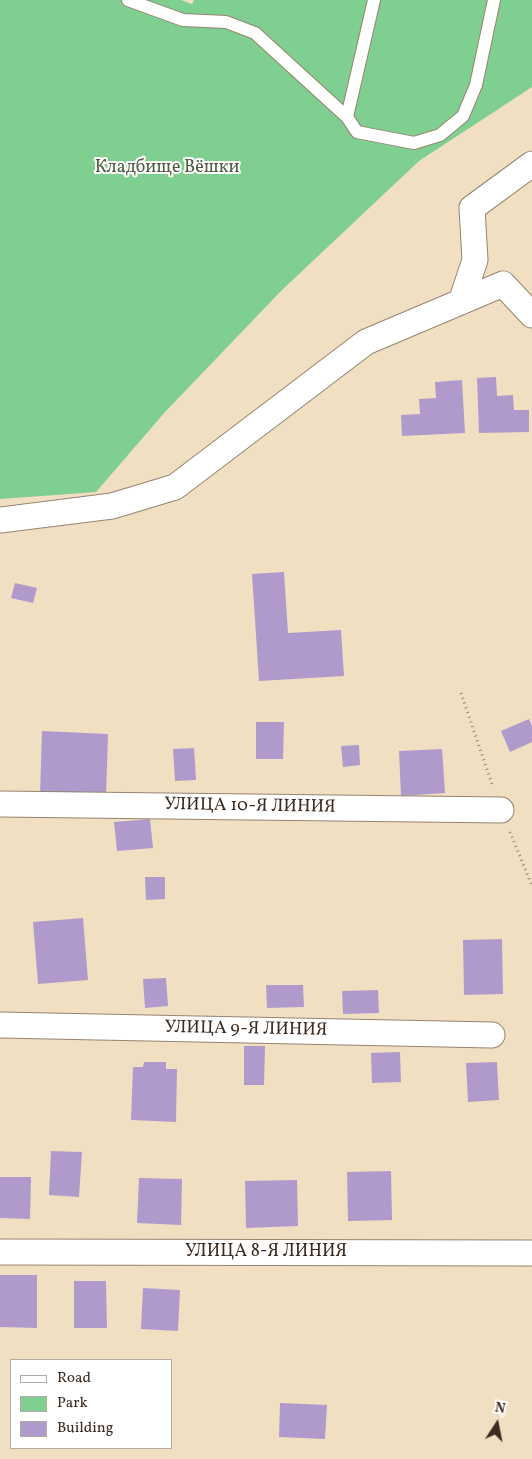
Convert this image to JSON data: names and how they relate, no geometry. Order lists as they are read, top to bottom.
{
  "streets": {
    "street": ["УЛИЦА 10-Я ЛИНИЯ", "УЛИЦА 9-Я ЛИНИЯ", "УЛИЦА 8-Я ЛИНИЯ"]
  },
  "parks": ["Кладбище Вёшки"],
  "legend": ["Road", "Park", "Building"],
  "north": "top"
}
